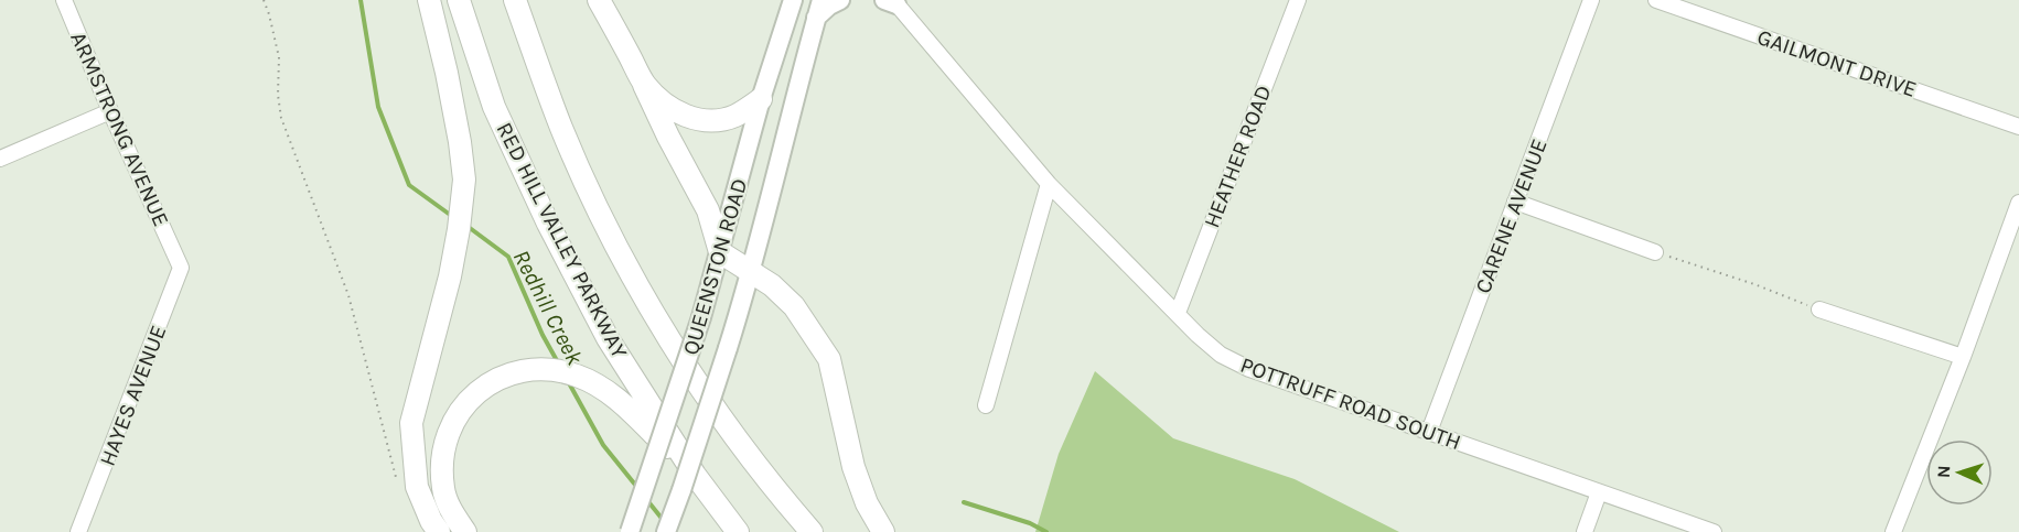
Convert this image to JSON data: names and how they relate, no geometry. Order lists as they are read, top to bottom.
{
  "streets": {
    "highway": ["RED HILL VALLEY PARKWAY"],
    "main road": ["QUEENSTON ROAD"],
    "street": [
      "GAILMONT DRIVE",
      "ARMSTRONG AVENUE",
      "HEATHER ROAD",
      "CARENE AVENUE",
      "HAYES AVENUE",
      "POTTRUFF ROAD SOUTH"
    ]
  },
  "crossings": [
    ["ARMSTRONG AVENUE", "HAYES AVENUE"],
    ["HEATHER ROAD", "POTTRUFF ROAD SOUTH"],
    ["CARENE AVENUE", "POTTRUFF ROAD SOUTH"]
  ],
  "water": ["Redhill Creek"],
  "north": "left"
}
